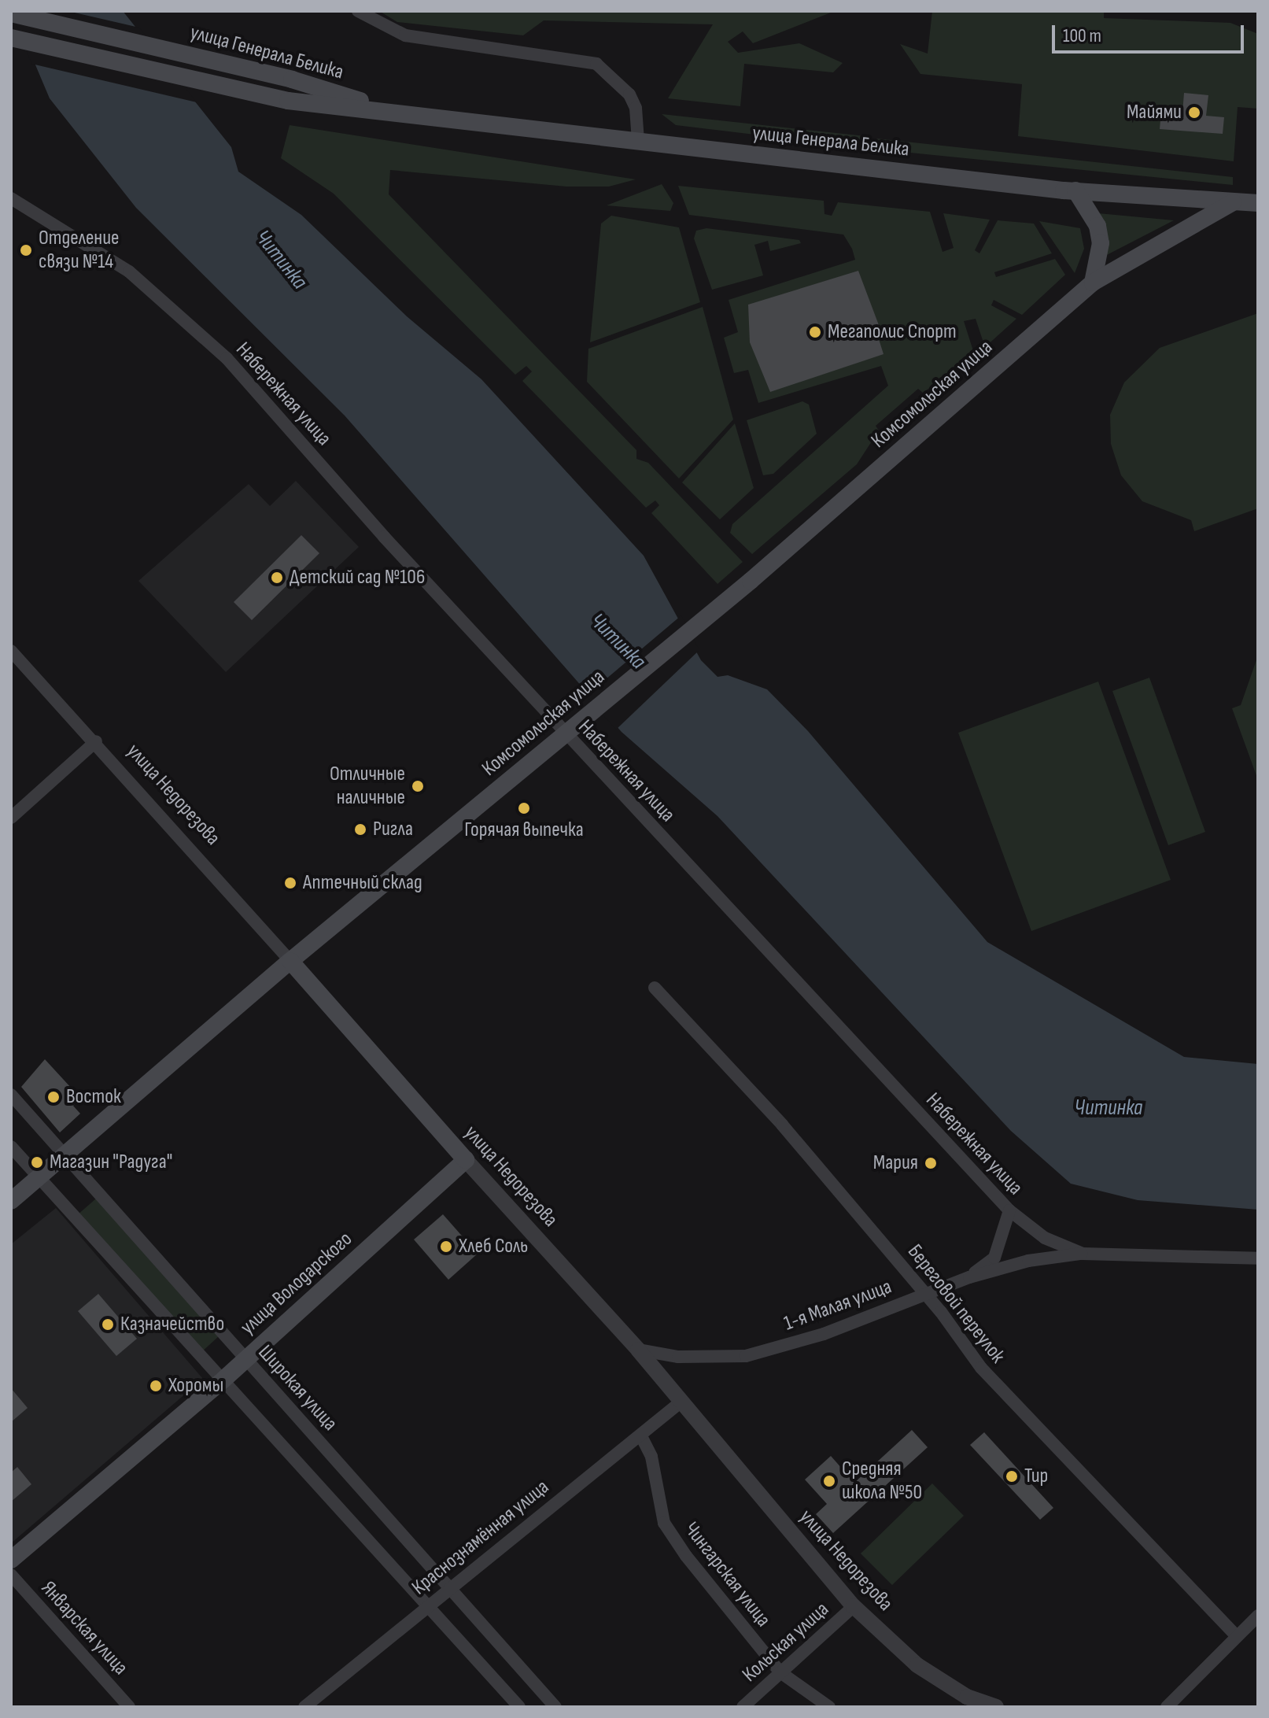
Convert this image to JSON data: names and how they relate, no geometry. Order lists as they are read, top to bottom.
{
  "streets": {
    "main road": [
      "улица Генерала Белика",
      "Комсомольская улица",
      "улица Недорезова",
      "улица Володарского"
    ],
    "street": [
      "Набережная улица",
      "Береговой переулок",
      "1-я Малая улица",
      "Широкая улица",
      "Краснознамённая улица",
      "Чингарская улица",
      "Январская улица",
      "Кольская улица"
    ]
  },
  "crossings": [
    ["улица Генерала Белика", "Комсомольская улица"],
    ["Набережная улица", "Комсомольская улица"],
    ["Набережная улица", "1-я Малая улица"],
    ["Комсомольская улица", "улица Недорезова"],
    ["Комсомольская улица", "Широкая улица"],
    ["улица Недорезова", "улица Володарского"],
    ["улица Недорезова", "1-я Малая улица"],
    ["улица Недорезова", "Краснознамённая улица"],
    ["улица Недорезова", "Кольская улица"],
    ["улица Володарского", "Широкая улица"],
    ["Береговой переулок", "1-я Малая улица"],
    ["Широкая улица", "Краснознамённая улица"],
    ["Краснознамённая улица", "Чингарская улица"],
    ["Чингарская улица", "Кольская улица"]
  ],
  "water": ["Читинка"],
  "places": [
    "Майями",
    "Отделение связи №14",
    "Мегаполис Спорт",
    "Детский сад №106",
    "Отличные наличные",
    "Горячая выпечка",
    "Ригла",
    "Аптечный склад",
    "Восток",
    "Магазин \"Радуга\"",
    "Мария",
    "Хлеб Соль",
    "Казначейство",
    "Хоромы",
    "Тир",
    "Средняя школа №50"
  ],
  "scale_bar": "100 m"
}
